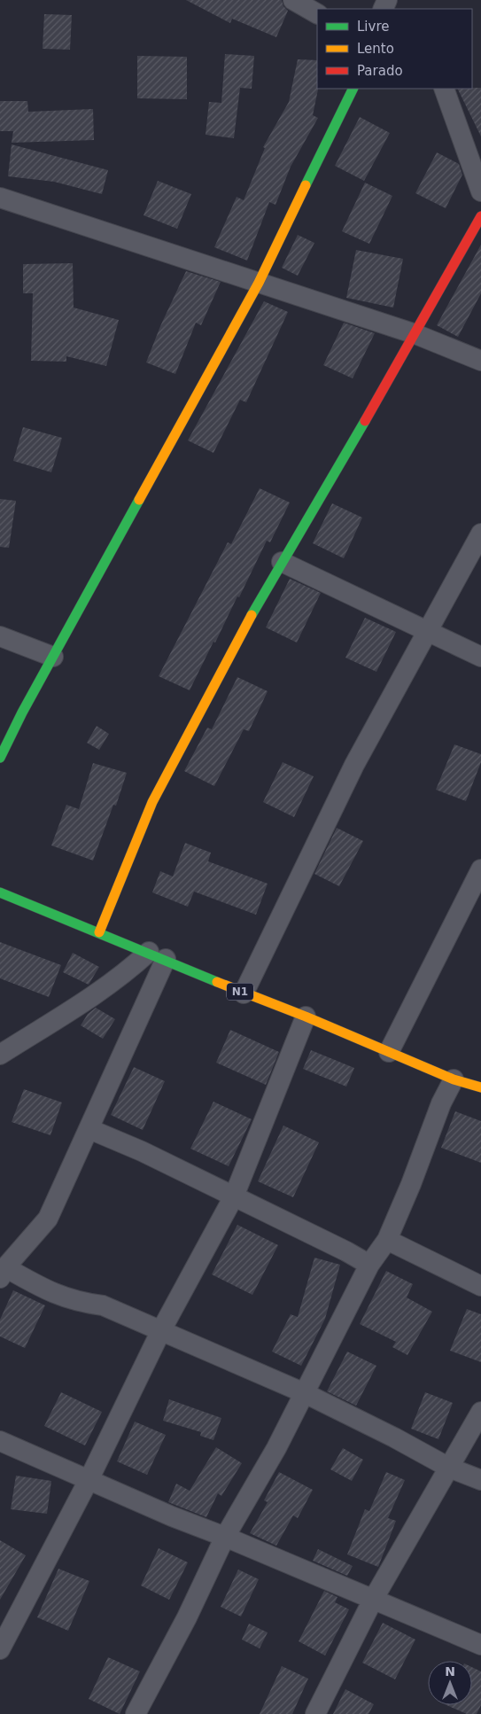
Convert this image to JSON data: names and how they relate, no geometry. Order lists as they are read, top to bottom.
{
  "streets": {
    "street": ["N1"]
  },
  "legend": ["Livre", "Lento", "Parado"],
  "north": "top"
}
